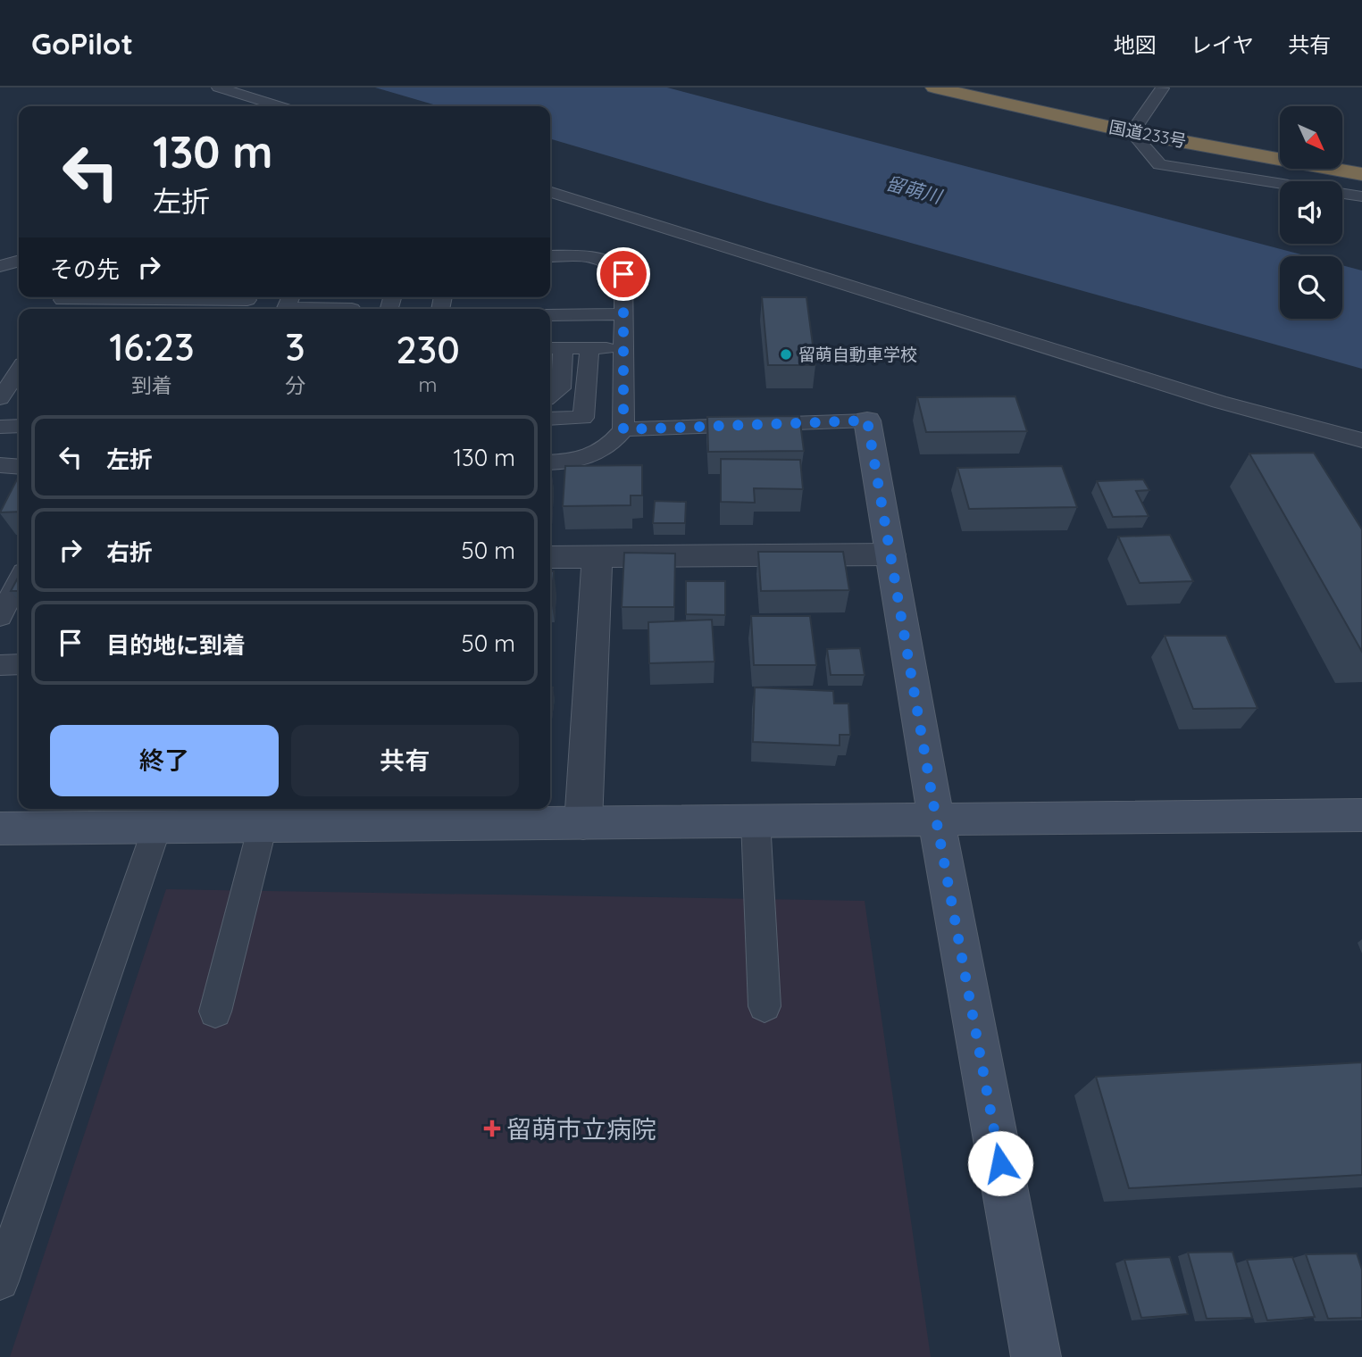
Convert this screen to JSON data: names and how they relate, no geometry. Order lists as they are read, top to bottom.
{
  "streets": {
    "highway": ["国道233号"]
  },
  "water": ["留萌川"],
  "places": {
    "other": ["留萌自動車学校"],
    "health": ["留萌市立病院"]
  },
  "north": "bottom right",
  "page": {
    "header": "GoPilot",
    "nav": ["地図", "レイヤ", "共有"],
    "turn": ["130 m", "左折"],
    "then": "その先",
    "eta": [
      "16:23",
      "到着",
      "3",
      "分",
      "230",
      "m"
    ],
    "list": [
      {
        "name": "左折",
        "value": "130 m"
      },
      {
        "name": "右折",
        "value": "50 m"
      },
      {
        "name": "目的地に到着",
        "value": "50 m"
      }
    ],
    "buttons": ["終了", "共有"]
  }
}
